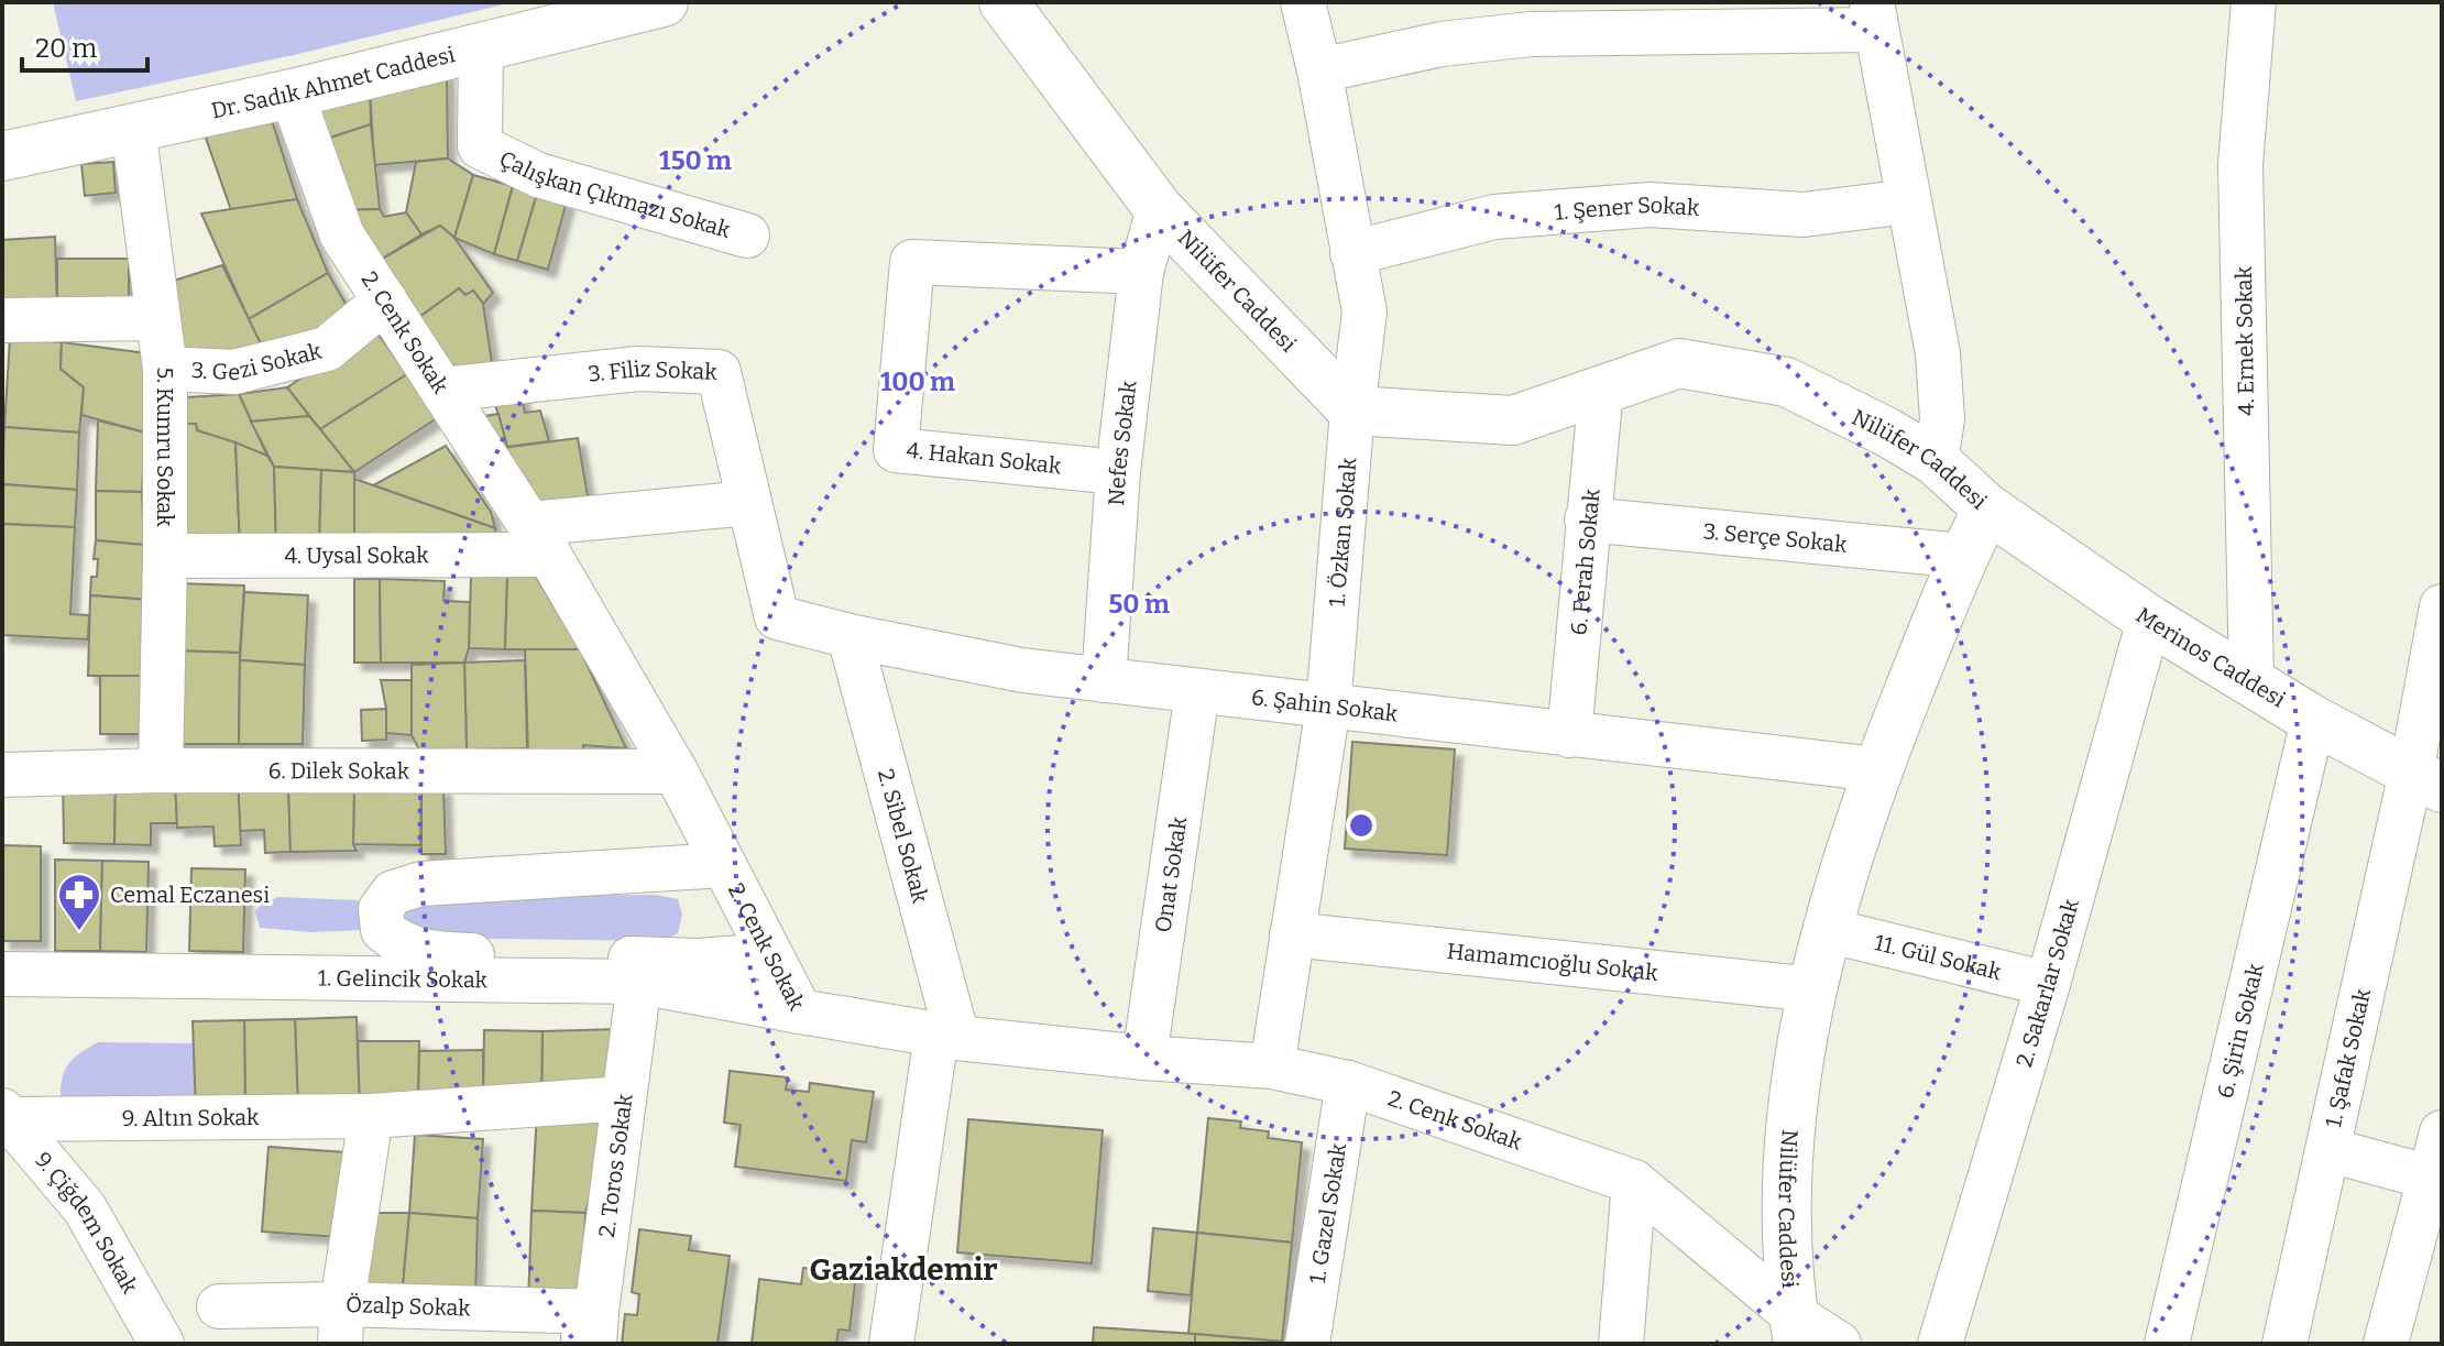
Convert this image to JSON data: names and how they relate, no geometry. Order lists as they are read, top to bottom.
{
  "streets": {
    "main road": ["Dr. Sadık Ahmet Caddesi", "Nilüfer Caddesi", "Merinos Caddesi"],
    "street": [
      "Çalışkan Çıkmazı Sokak",
      "1. Şener Sokak",
      "2. Cenk Sokak",
      "4. Ernek Sokak",
      "3. Gezi Sokak",
      "3. Filiz Sokak",
      "Nefes Sokak",
      "5. Kumru Sokak",
      "4. Hakan Sokak",
      "1. Özkan Sokak",
      "3. Serçe Sokak",
      "4. Uysal Sokak",
      "6. Ferah Sokak",
      "6. Şahin Sokak",
      "6. Dilek Sokak",
      "2. Sibel Sokak",
      "Onat Sokak",
      "11. Gül Sokak",
      "Hamamcıoğlu Sokak",
      "1. Gelincik Sokak",
      "2. Sakarlar Sokak",
      "6. Şirin Sokak",
      "1. Şafak Sokak",
      "9. Altın Sokak",
      "2. Toros Sokak",
      "1. Gazel Sokak",
      "9. Çiğdem Sokak",
      "Özalp Sokak"
    ]
  },
  "crossings": [
    ["Dr. Sadık Ahmet Caddesi", "Çalışkan Çıkmazı Sokak"],
    ["Dr. Sadık Ahmet Caddesi", "2. Cenk Sokak"],
    ["Dr. Sadık Ahmet Caddesi", "5. Kumru Sokak"],
    ["1. Şener Sokak", "1. Özkan Sokak"],
    ["Nilüfer Caddesi", "2. Cenk Sokak"],
    ["Nilüfer Caddesi", "Nefes Sokak"],
    ["Nilüfer Caddesi", "1. Özkan Sokak"],
    ["Nilüfer Caddesi", "3. Serçe Sokak"],
    ["Nilüfer Caddesi", "6. Ferah Sokak"],
    ["Nilüfer Caddesi", "Merinos Caddesi"],
    ["Nilüfer Caddesi", "6. Şahin Sokak"],
    ["Nilüfer Caddesi", "11. Gül Sokak"],
    ["Nilüfer Caddesi", "Hamamcıoğlu Sokak"],
    ["2. Cenk Sokak", "3. Gezi Sokak"],
    ["2. Cenk Sokak", "3. Filiz Sokak"],
    ["2. Cenk Sokak", "1. Özkan Sokak"],
    ["2. Cenk Sokak", "4. Uysal Sokak"],
    ["2. Cenk Sokak", "6. Dilek Sokak"],
    ["2. Cenk Sokak", "2. Sibel Sokak"],
    ["2. Cenk Sokak", "Onat Sokak"],
    ["2. Cenk Sokak", "1. Gelincik Sokak"],
    ["2. Cenk Sokak", "1. Gazel Sokak"],
    ["4. Ernek Sokak", "Merinos Caddesi"],
    ["3. Gezi Sokak", "5. Kumru Sokak"],
    ["3. Filiz Sokak", "4. Uysal Sokak"],
    ["3. Filiz Sokak", "6. Şahin Sokak"],
    ["Nefes Sokak", "4. Hakan Sokak"],
    ["Nefes Sokak", "6. Şahin Sokak"],
    ["5. Kumru Sokak", "4. Uysal Sokak"],
    ["5. Kumru Sokak", "6. Dilek Sokak"],
    ["1. Özkan Sokak", "6. Şahin Sokak"],
    ["1. Özkan Sokak", "Hamamcıoğlu Sokak"],
    ["3. Serçe Sokak", "6. Ferah Sokak"],
    ["6. Ferah Sokak", "6. Şahin Sokak"],
    ["Merinos Caddesi", "2. Sakarlar Sokak"],
    ["Merinos Caddesi", "6. Şirin Sokak"],
    ["Merinos Caddesi", "1. Şafak Sokak"],
    ["6. Şahin Sokak", "2. Sibel Sokak"],
    ["6. Şahin Sokak", "Onat Sokak"],
    ["11. Gül Sokak", "2. Sakarlar Sokak"],
    ["1. Gelincik Sokak", "2. Toros Sokak"],
    ["9. Altın Sokak", "2. Toros Sokak"],
    ["9. Altın Sokak", "9. Çiğdem Sokak"],
    ["2. Toros Sokak", "Özalp Sokak"]
  ],
  "districts": ["Gaziakdemir"],
  "places": {
    "pharmacy": ["Cemal Eczanesi"]
  },
  "scale_bar": "20 m",
  "rings": ["150 m", "100 m", "50 m"]
}
